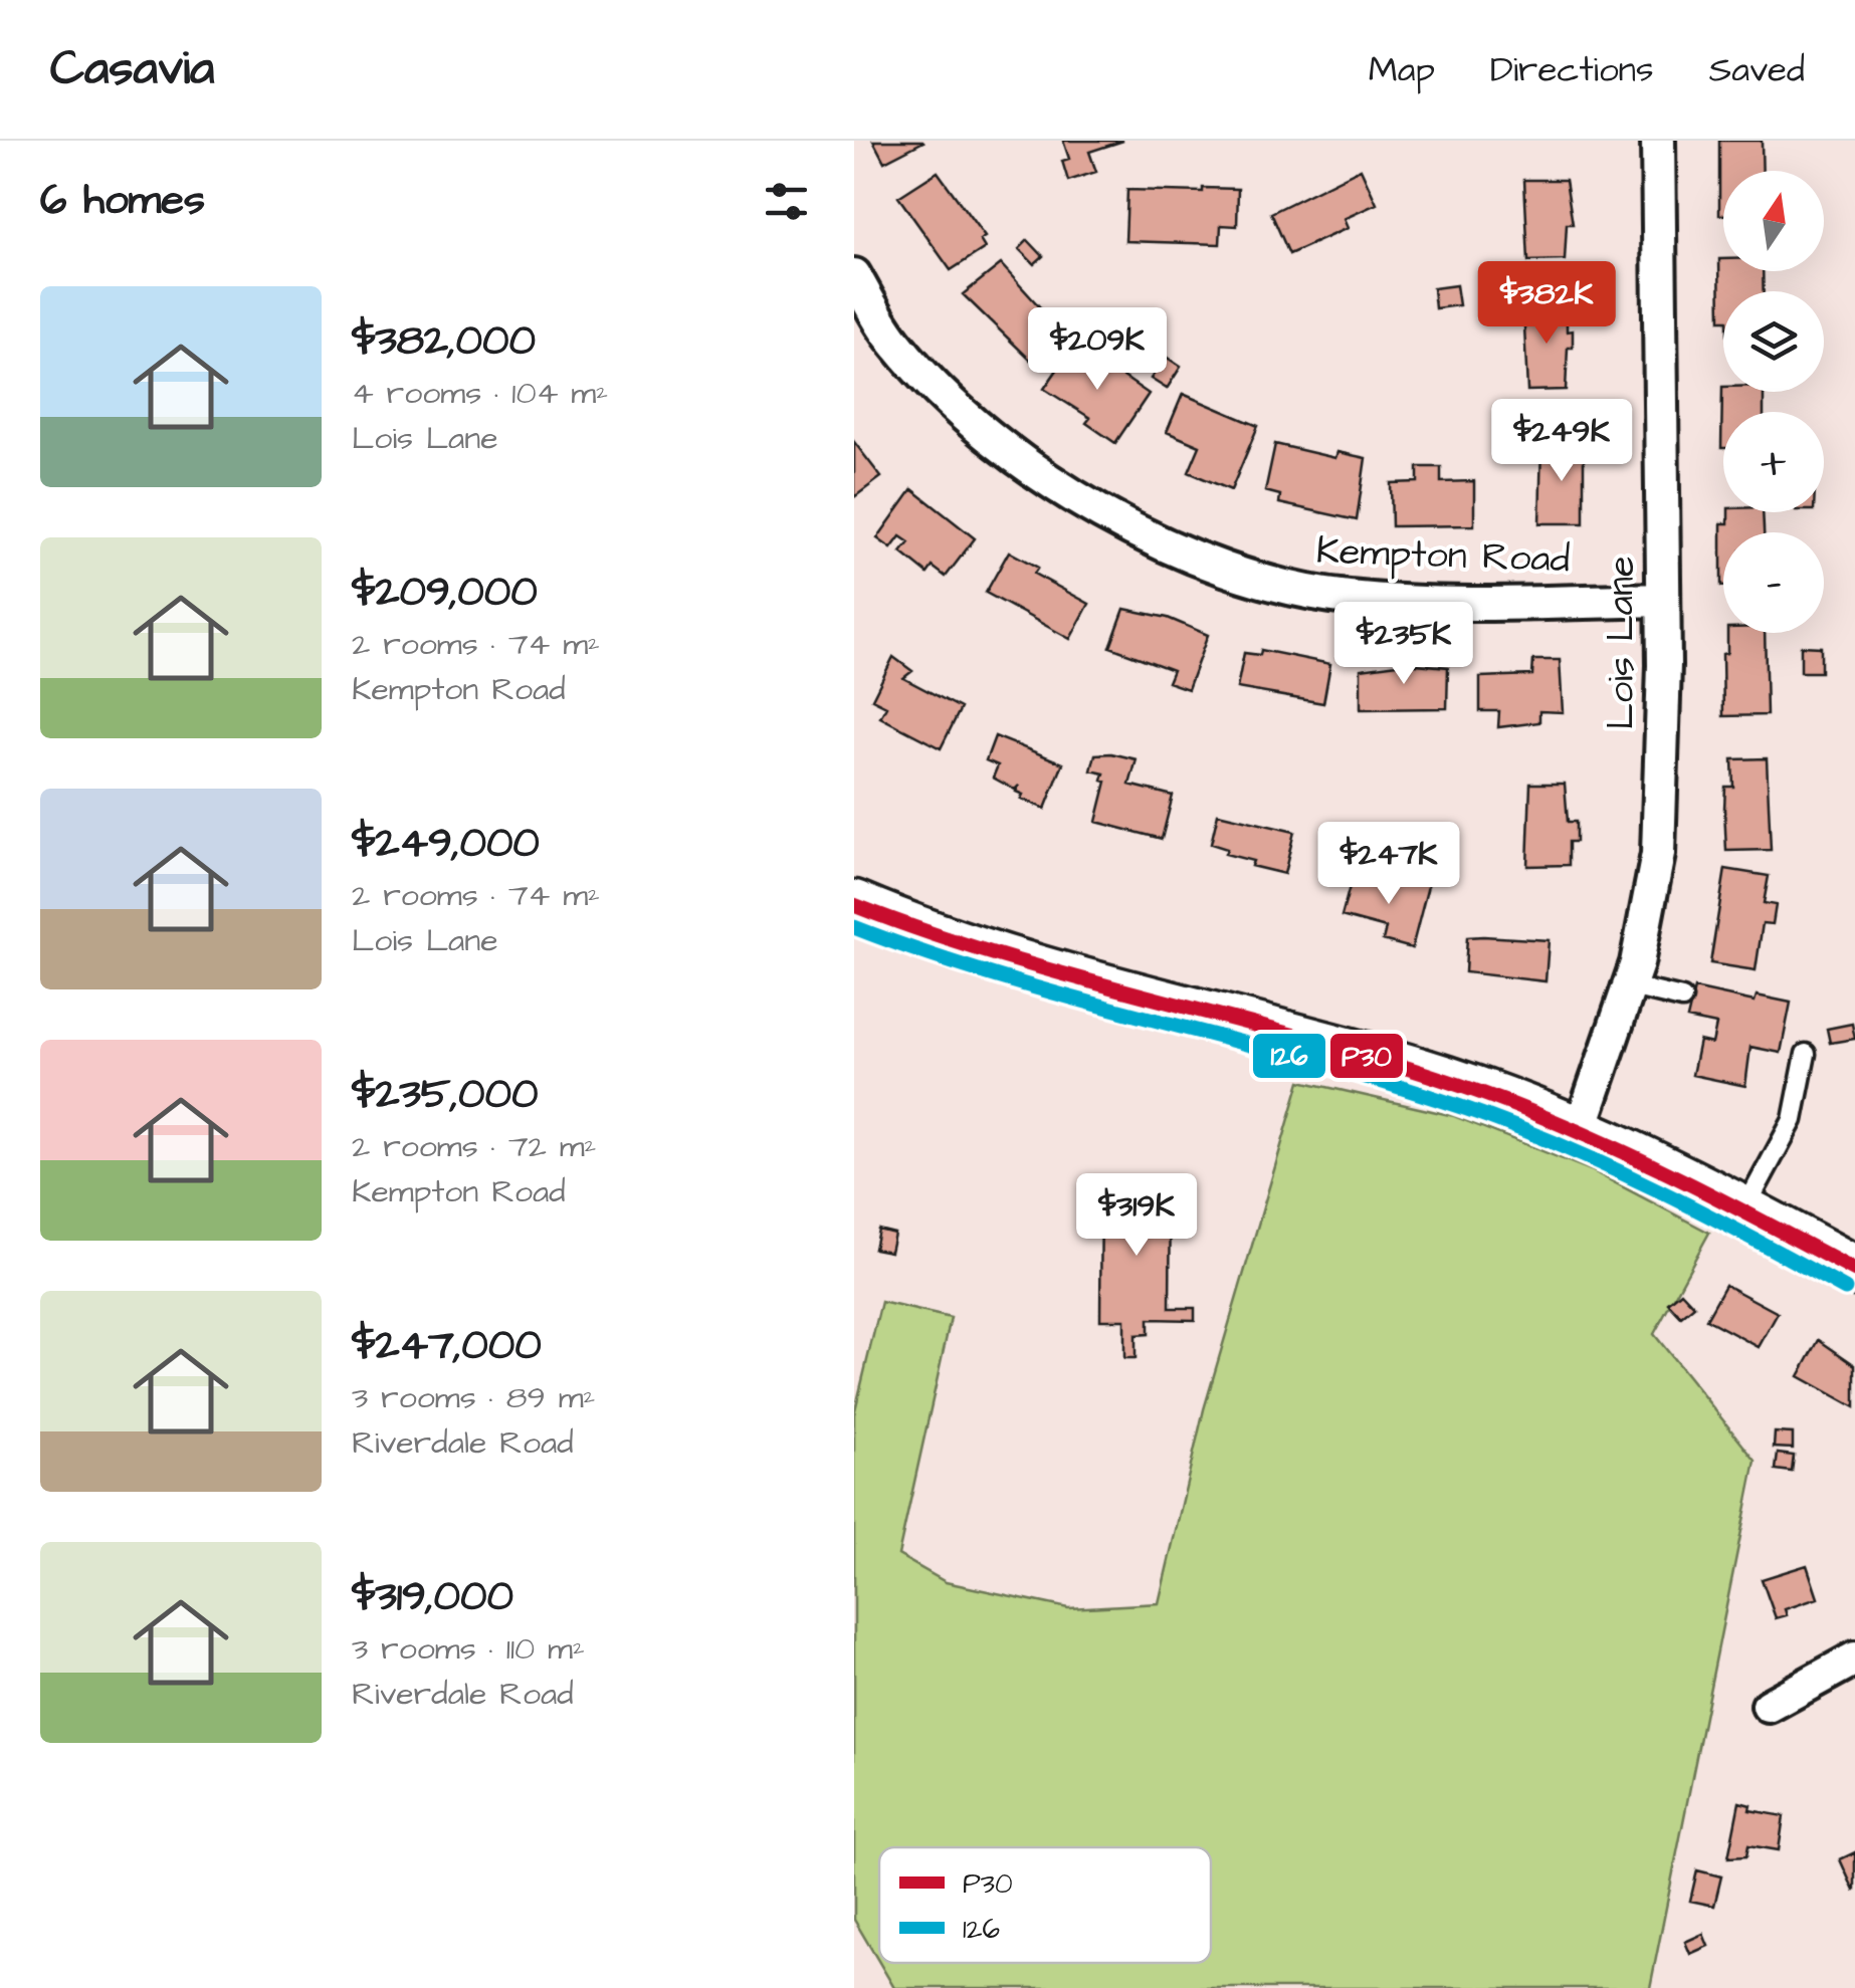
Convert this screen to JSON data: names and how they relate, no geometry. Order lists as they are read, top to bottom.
{
  "streets": {
    "street": ["Kempton Road", "Lois Lane"]
  },
  "crossings": [
    ["Kempton Road", "Lois Lane"]
  ],
  "lines": ["transit line P30", "transit line 126"],
  "legend": ["P30", "126"],
  "north": "top",
  "page": {
    "header": "Casavia",
    "nav": ["Map", "Directions", "Saved"],
    "heading": "6 homes",
    "map_buttons": ["+", "−"],
    "list": [
      {
        "name": "$382,000",
        "note": "4 rooms · 104 m² · Lois Lane"
      },
      {
        "name": "$209,000",
        "note": "2 rooms · 74 m² · Kempton Road"
      },
      {
        "name": "$249,000",
        "note": "2 rooms · 74 m² · Lois Lane"
      },
      {
        "name": "$235,000",
        "note": "2 rooms · 72 m² · Kempton Road"
      },
      {
        "name": "$247,000",
        "note": "3 rooms · 89 m² · Riverdale Road"
      },
      {
        "name": "$319,000",
        "note": "3 rooms · 110 m² · Riverdale Road"
      }
    ],
    "price": [
      "$382K",
      "$209K",
      "$249K",
      "$235K",
      "$247K",
      "$319K"
    ]
  }
}
